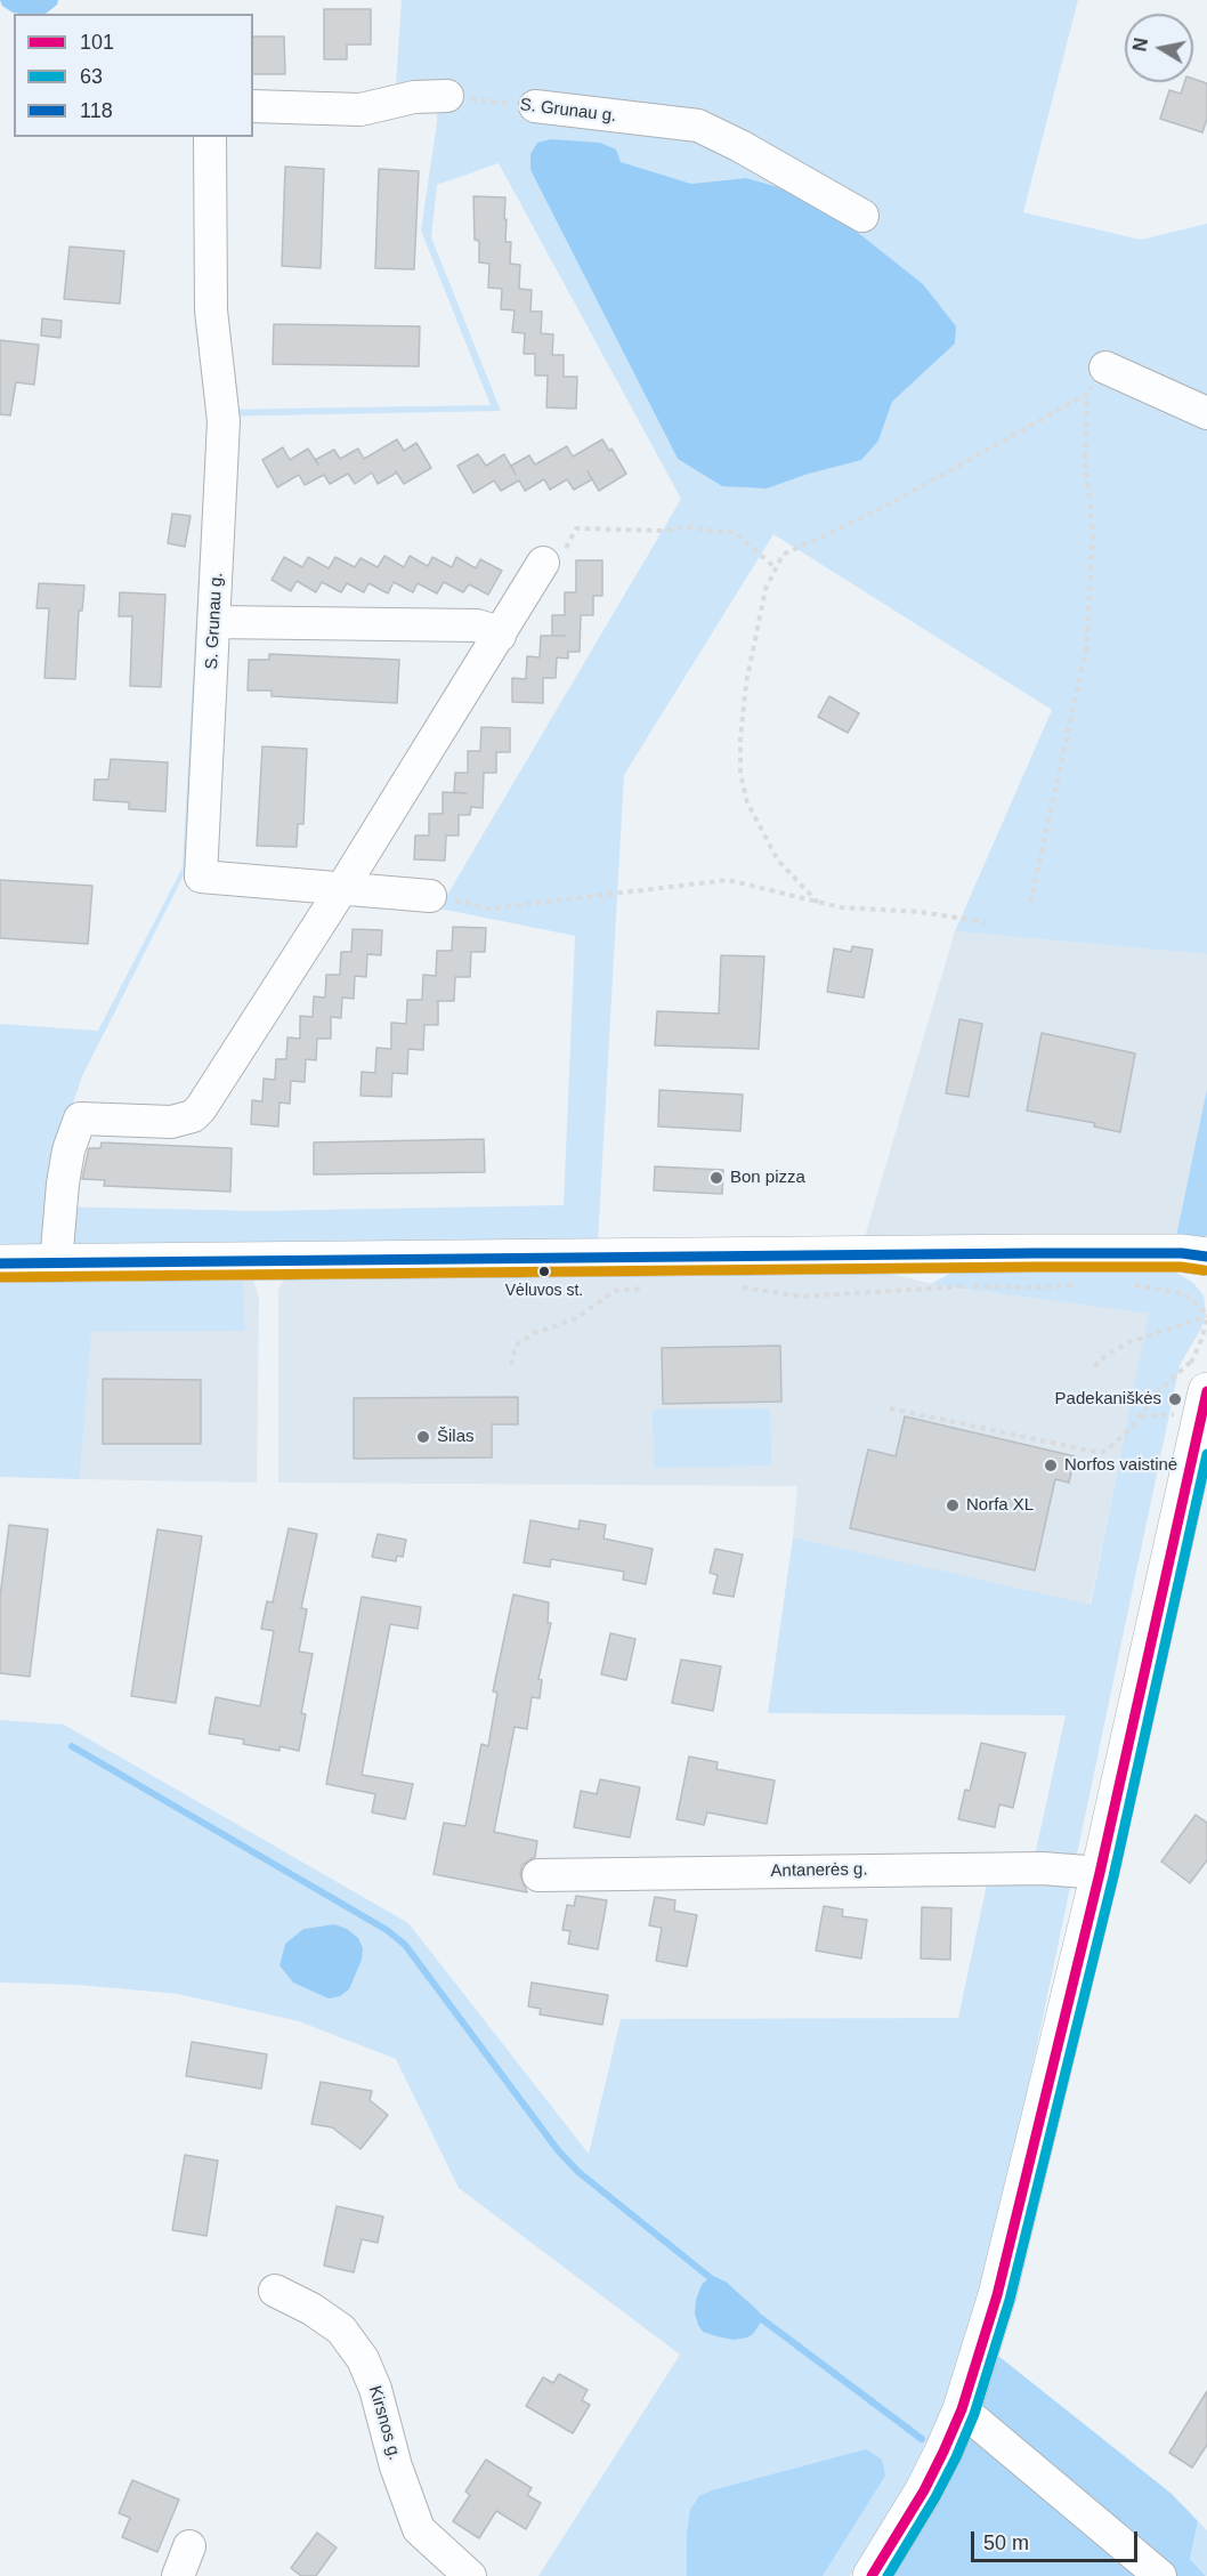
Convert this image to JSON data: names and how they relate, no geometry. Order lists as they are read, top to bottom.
{
  "streets": {
    "street": ["S. Grunau g.", "Antanerės g.", "Kirsnos g."]
  },
  "places": [
    "Bon pizza",
    "Vėluvos st.",
    "Padekaniškės",
    "Šilas",
    "Norfos vaistinė",
    "Norfa XL"
  ],
  "lines": ["transit line 118", "transit line 101", "transit line 63"],
  "legend": ["101", "63", "118"],
  "scale_bar": "50 m",
  "north": "left"
}
